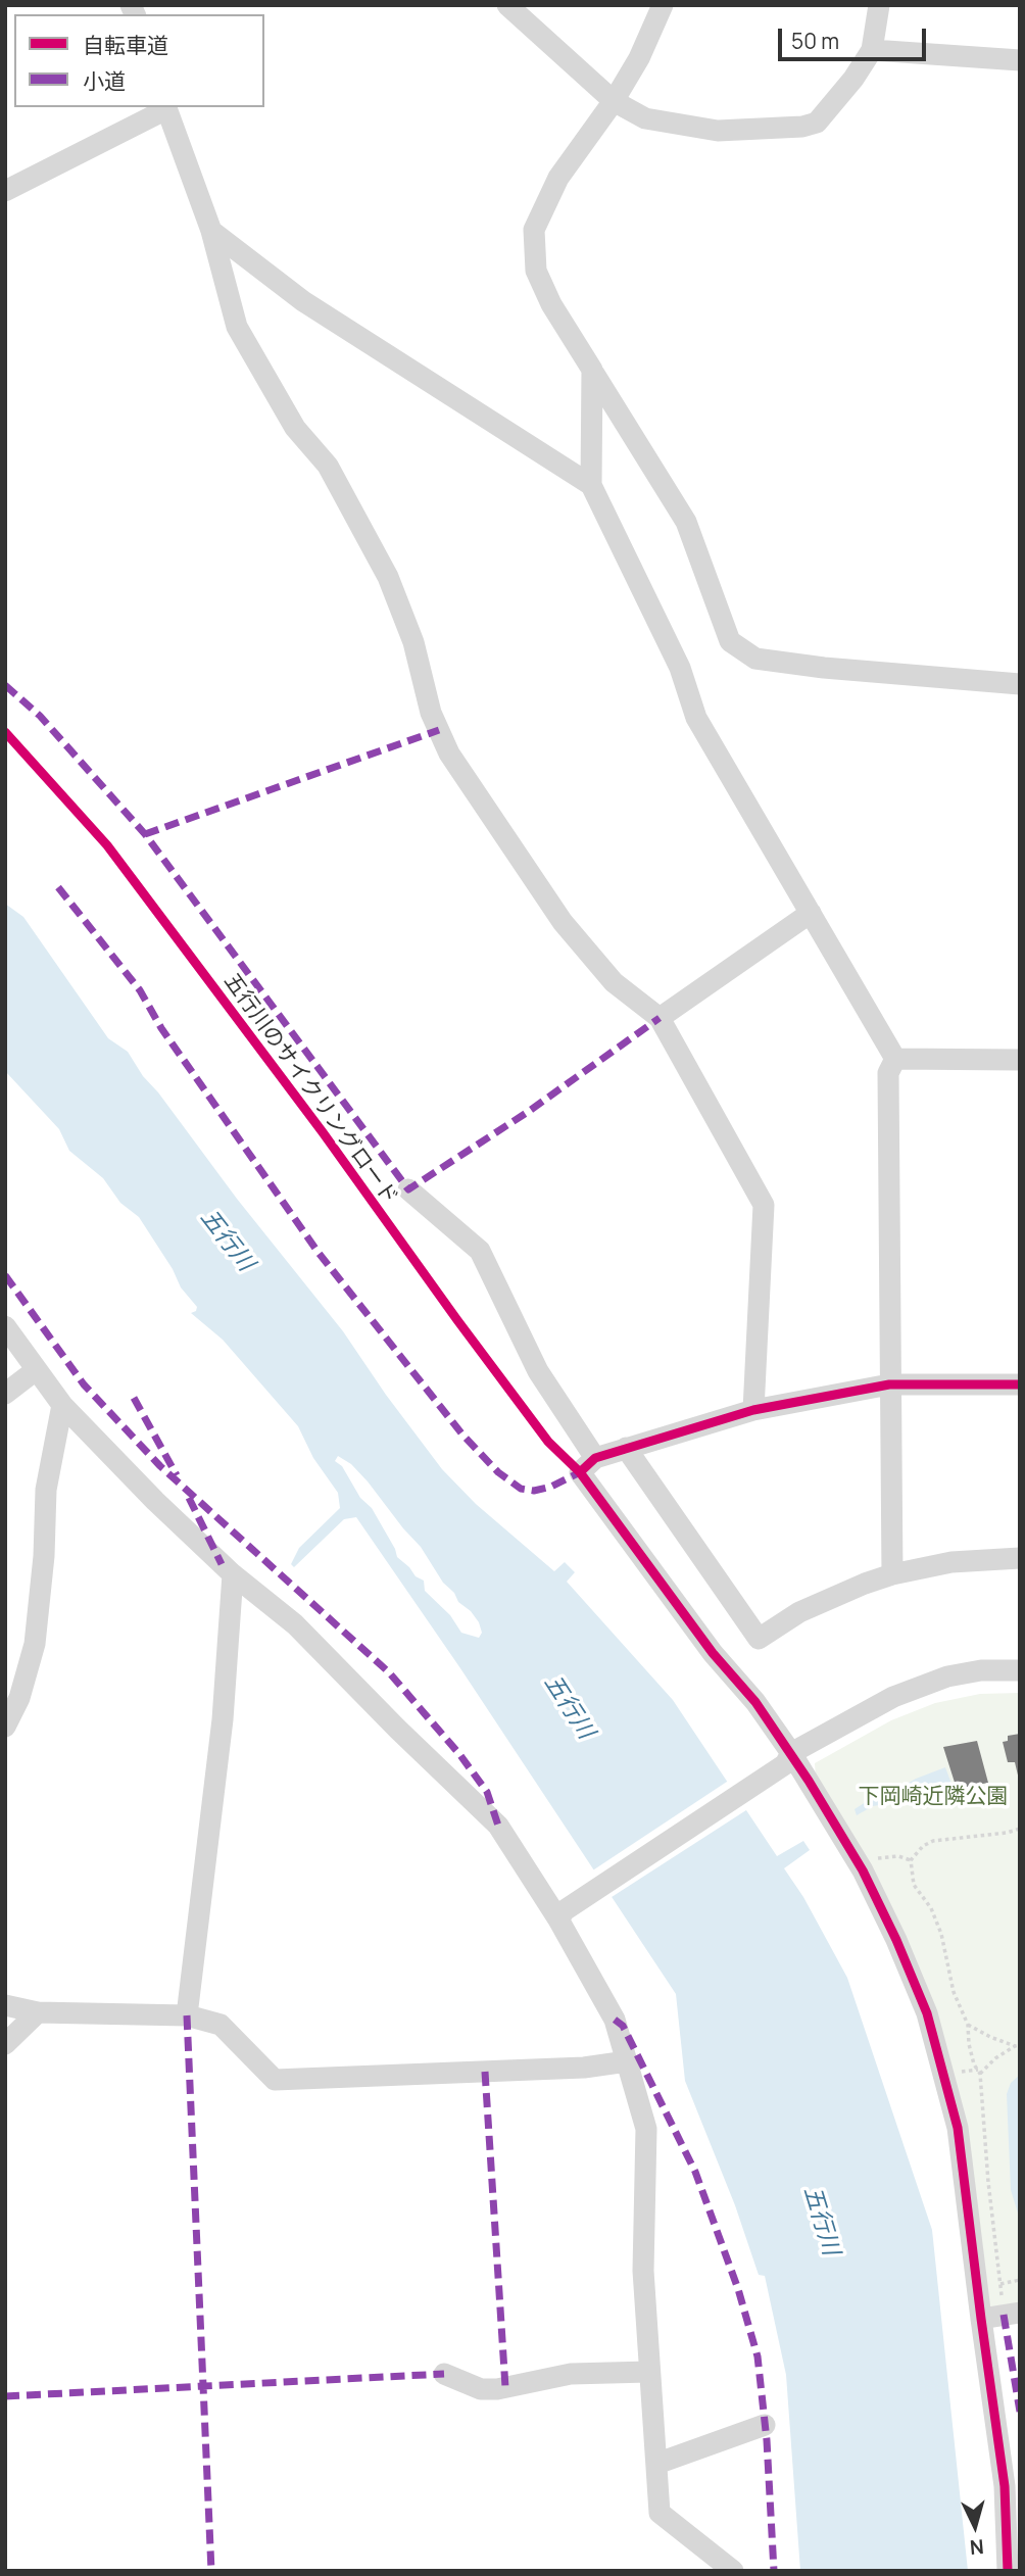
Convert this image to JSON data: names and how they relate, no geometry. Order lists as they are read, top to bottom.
{
  "streets": {
    "cycle path": ["五行川のサイクリングロード"]
  },
  "water": ["五行川"],
  "parks": ["下岡崎近隣公園"],
  "legend": ["自転車道", "小道"],
  "scale_bar": "50 m",
  "north": "bottom"
}
